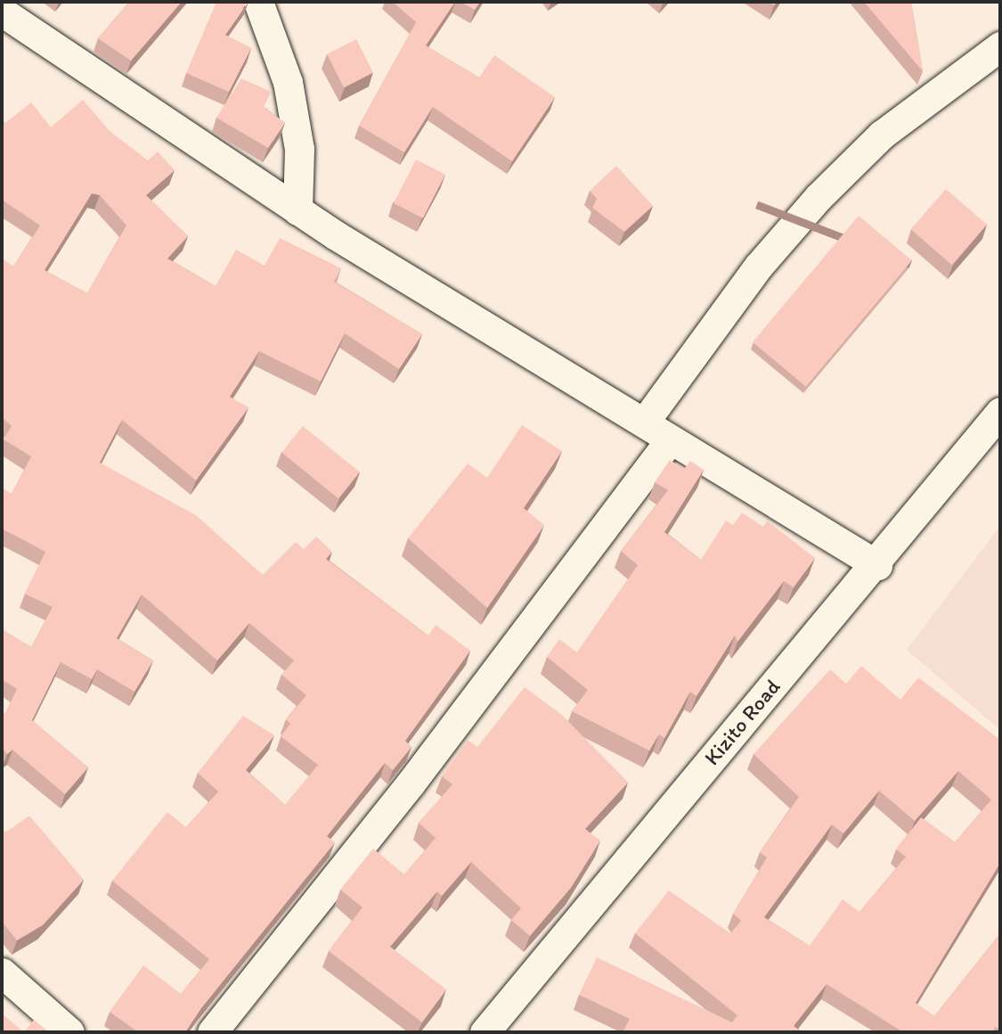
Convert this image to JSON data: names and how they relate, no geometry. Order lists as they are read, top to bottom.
{
  "streets": {
    "street": ["Kizito Road"]
  }
}
